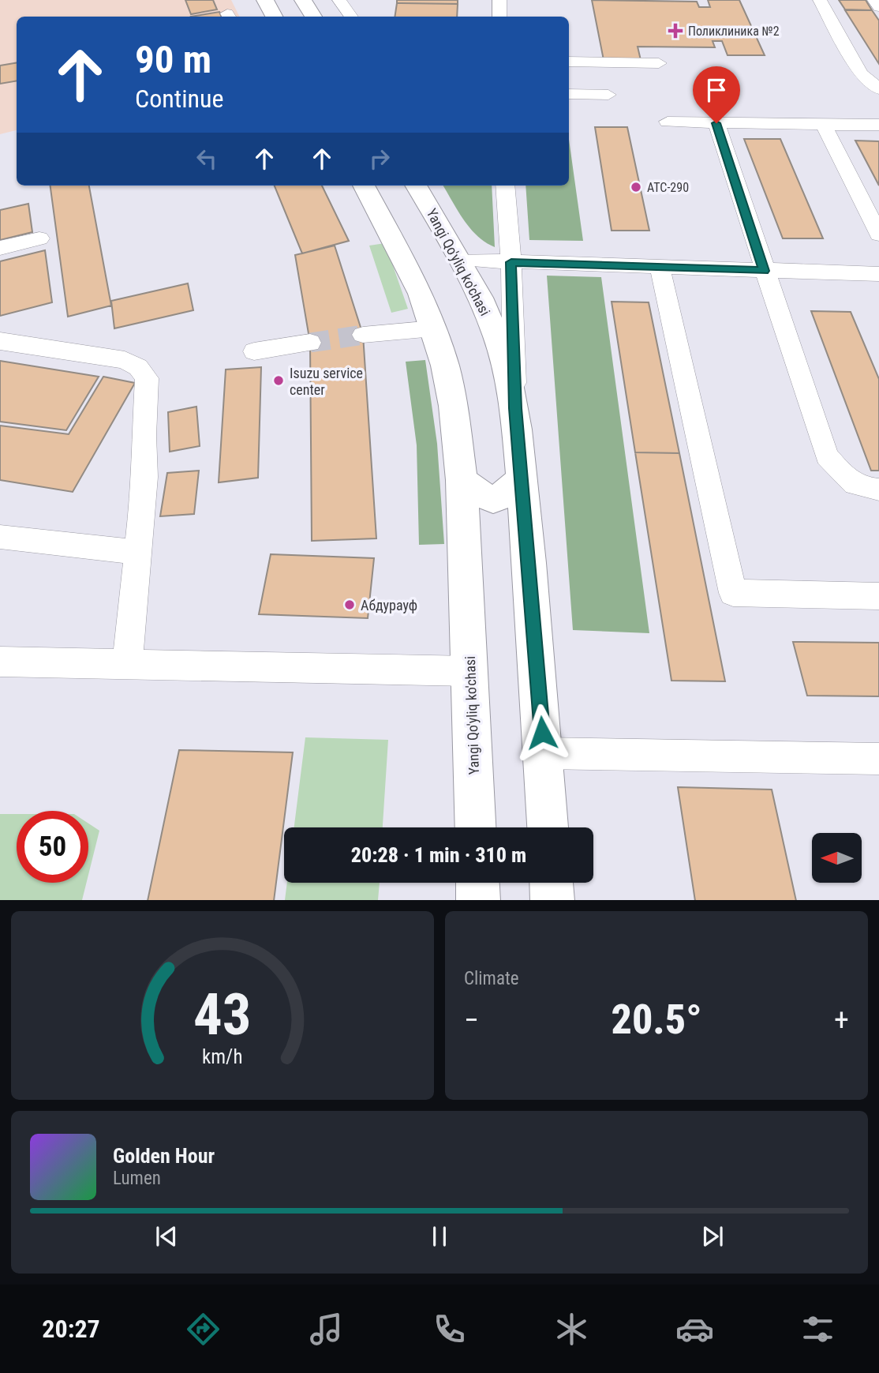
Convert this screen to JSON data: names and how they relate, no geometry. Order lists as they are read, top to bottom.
{
  "streets": {
    "main road": ["Yangi Qo'yliq ko'chasi"]
  },
  "places": {
    "health": ["Поликлиника №2"],
    "other": ["ATC-290", "Isuzu service center", "Абдурауф"]
  },
  "north": "left",
  "page": {
    "turn": ["90 m", "Continue"],
    "limit": "50",
    "trip": "20:28 · 1 min · 310 m",
    "tile": "Climate",
    "heat": ["−", "20.5°", "+"],
    "song": ["Golden Hour", "Lumen"],
    "tabs": "20:27",
    "gauge": ["43", "km/h"]
  }
}
